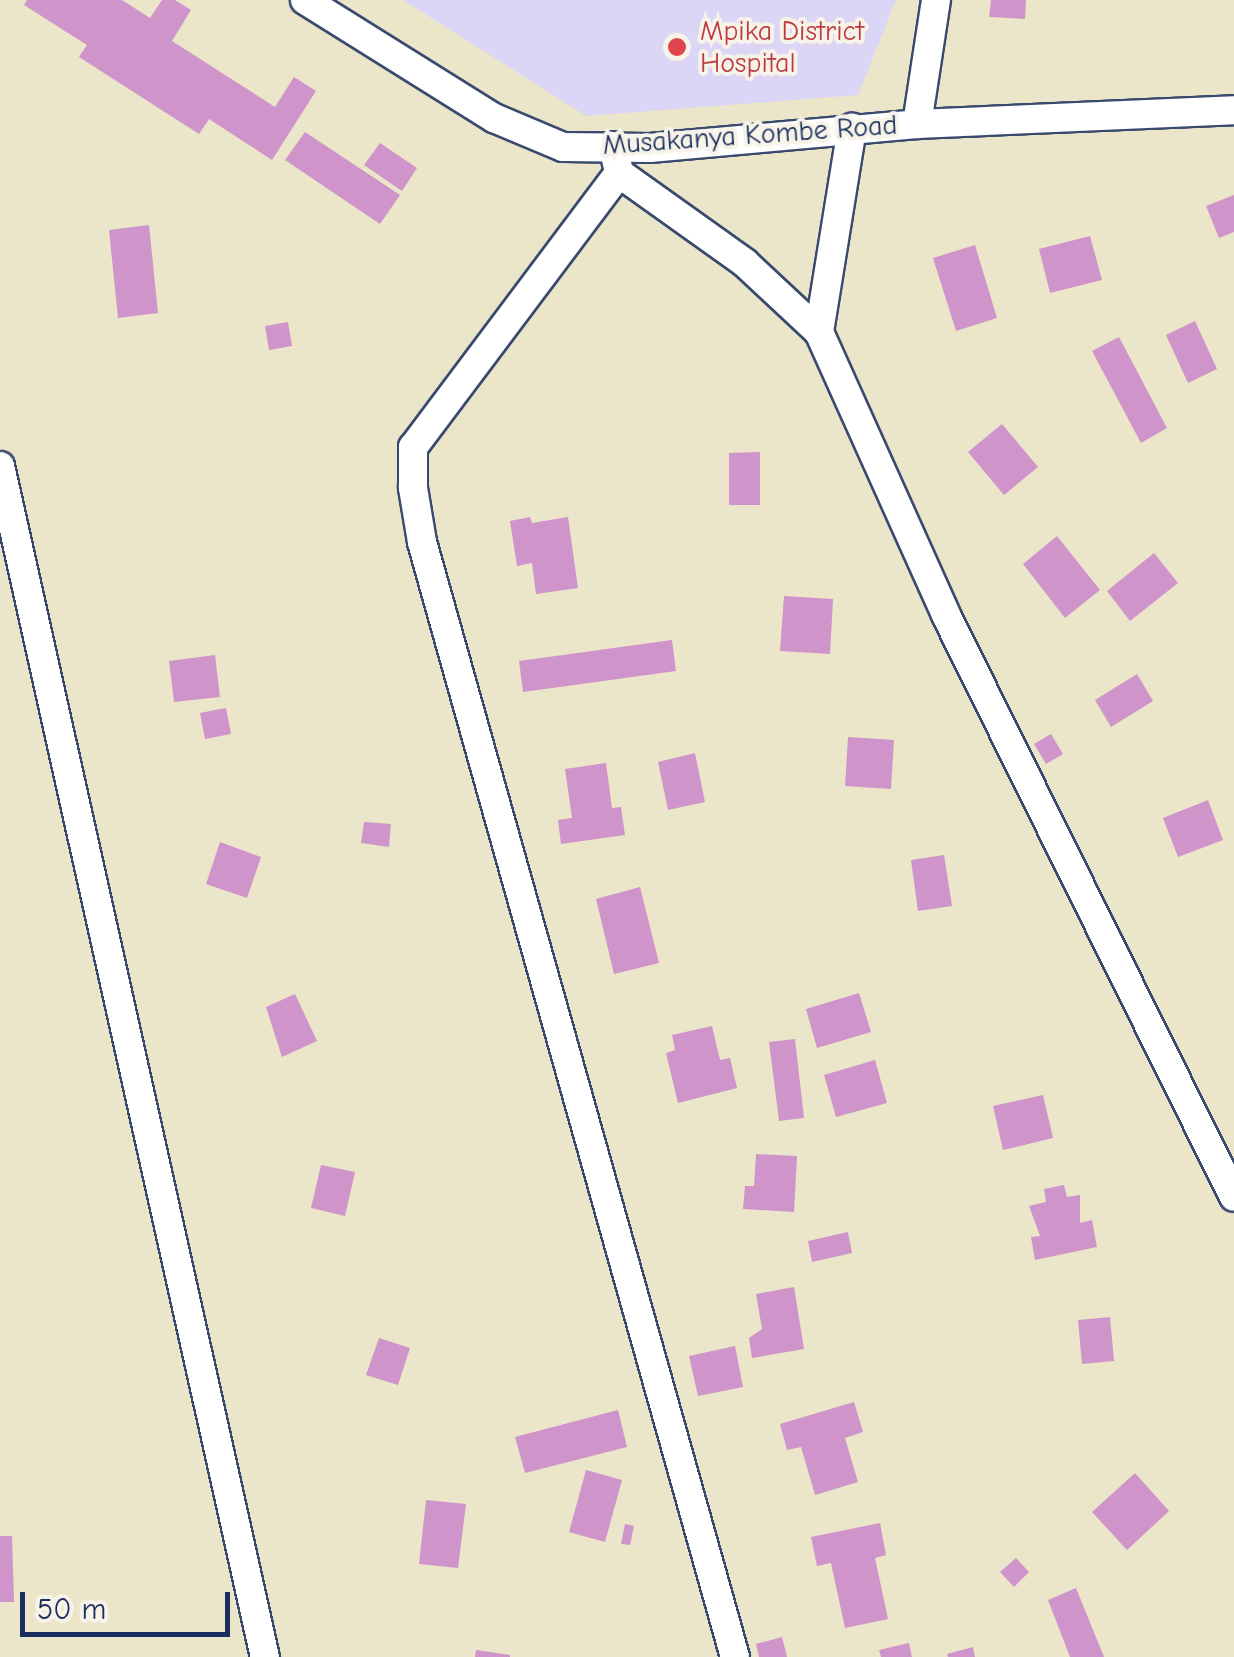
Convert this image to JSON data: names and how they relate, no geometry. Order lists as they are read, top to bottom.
{
  "streets": {
    "street": ["Musakanya Kombe Road"]
  },
  "places": ["Mpika District Hospital"],
  "scale_bar": "50 m"
}
